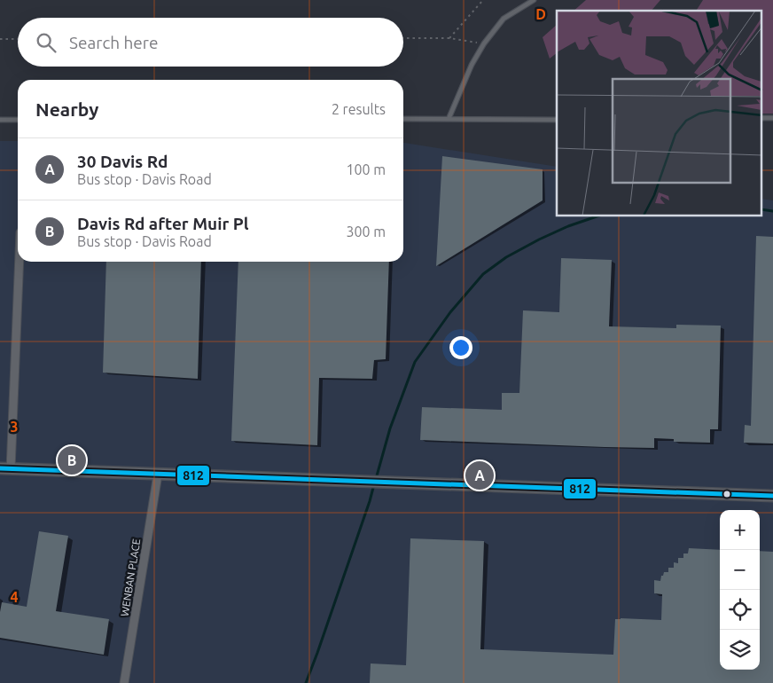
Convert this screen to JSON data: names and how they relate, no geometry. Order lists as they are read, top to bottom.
{
  "streets": {
    "street": ["WENBAN PLACE"]
  },
  "lines": ["transit line 812"],
  "page": {
    "search": "Search here",
    "heading": ["Nearby", "2 results"],
    "list": [
      {
        "mark": "A",
        "name": "30 Davis Rd",
        "note": "Bus stop · Davis Road",
        "value": "100 m"
      },
      {
        "mark": "B",
        "name": "Davis Rd after Muir Pl",
        "note": "Bus stop · Davis Road",
        "value": "300 m"
      }
    ],
    "pins": ["B", "A"],
    "map_buttons": ["+", "−"]
  },
  "grid": {
    "columns": ["D"],
    "rows": ["3", "4"]
  }
}
